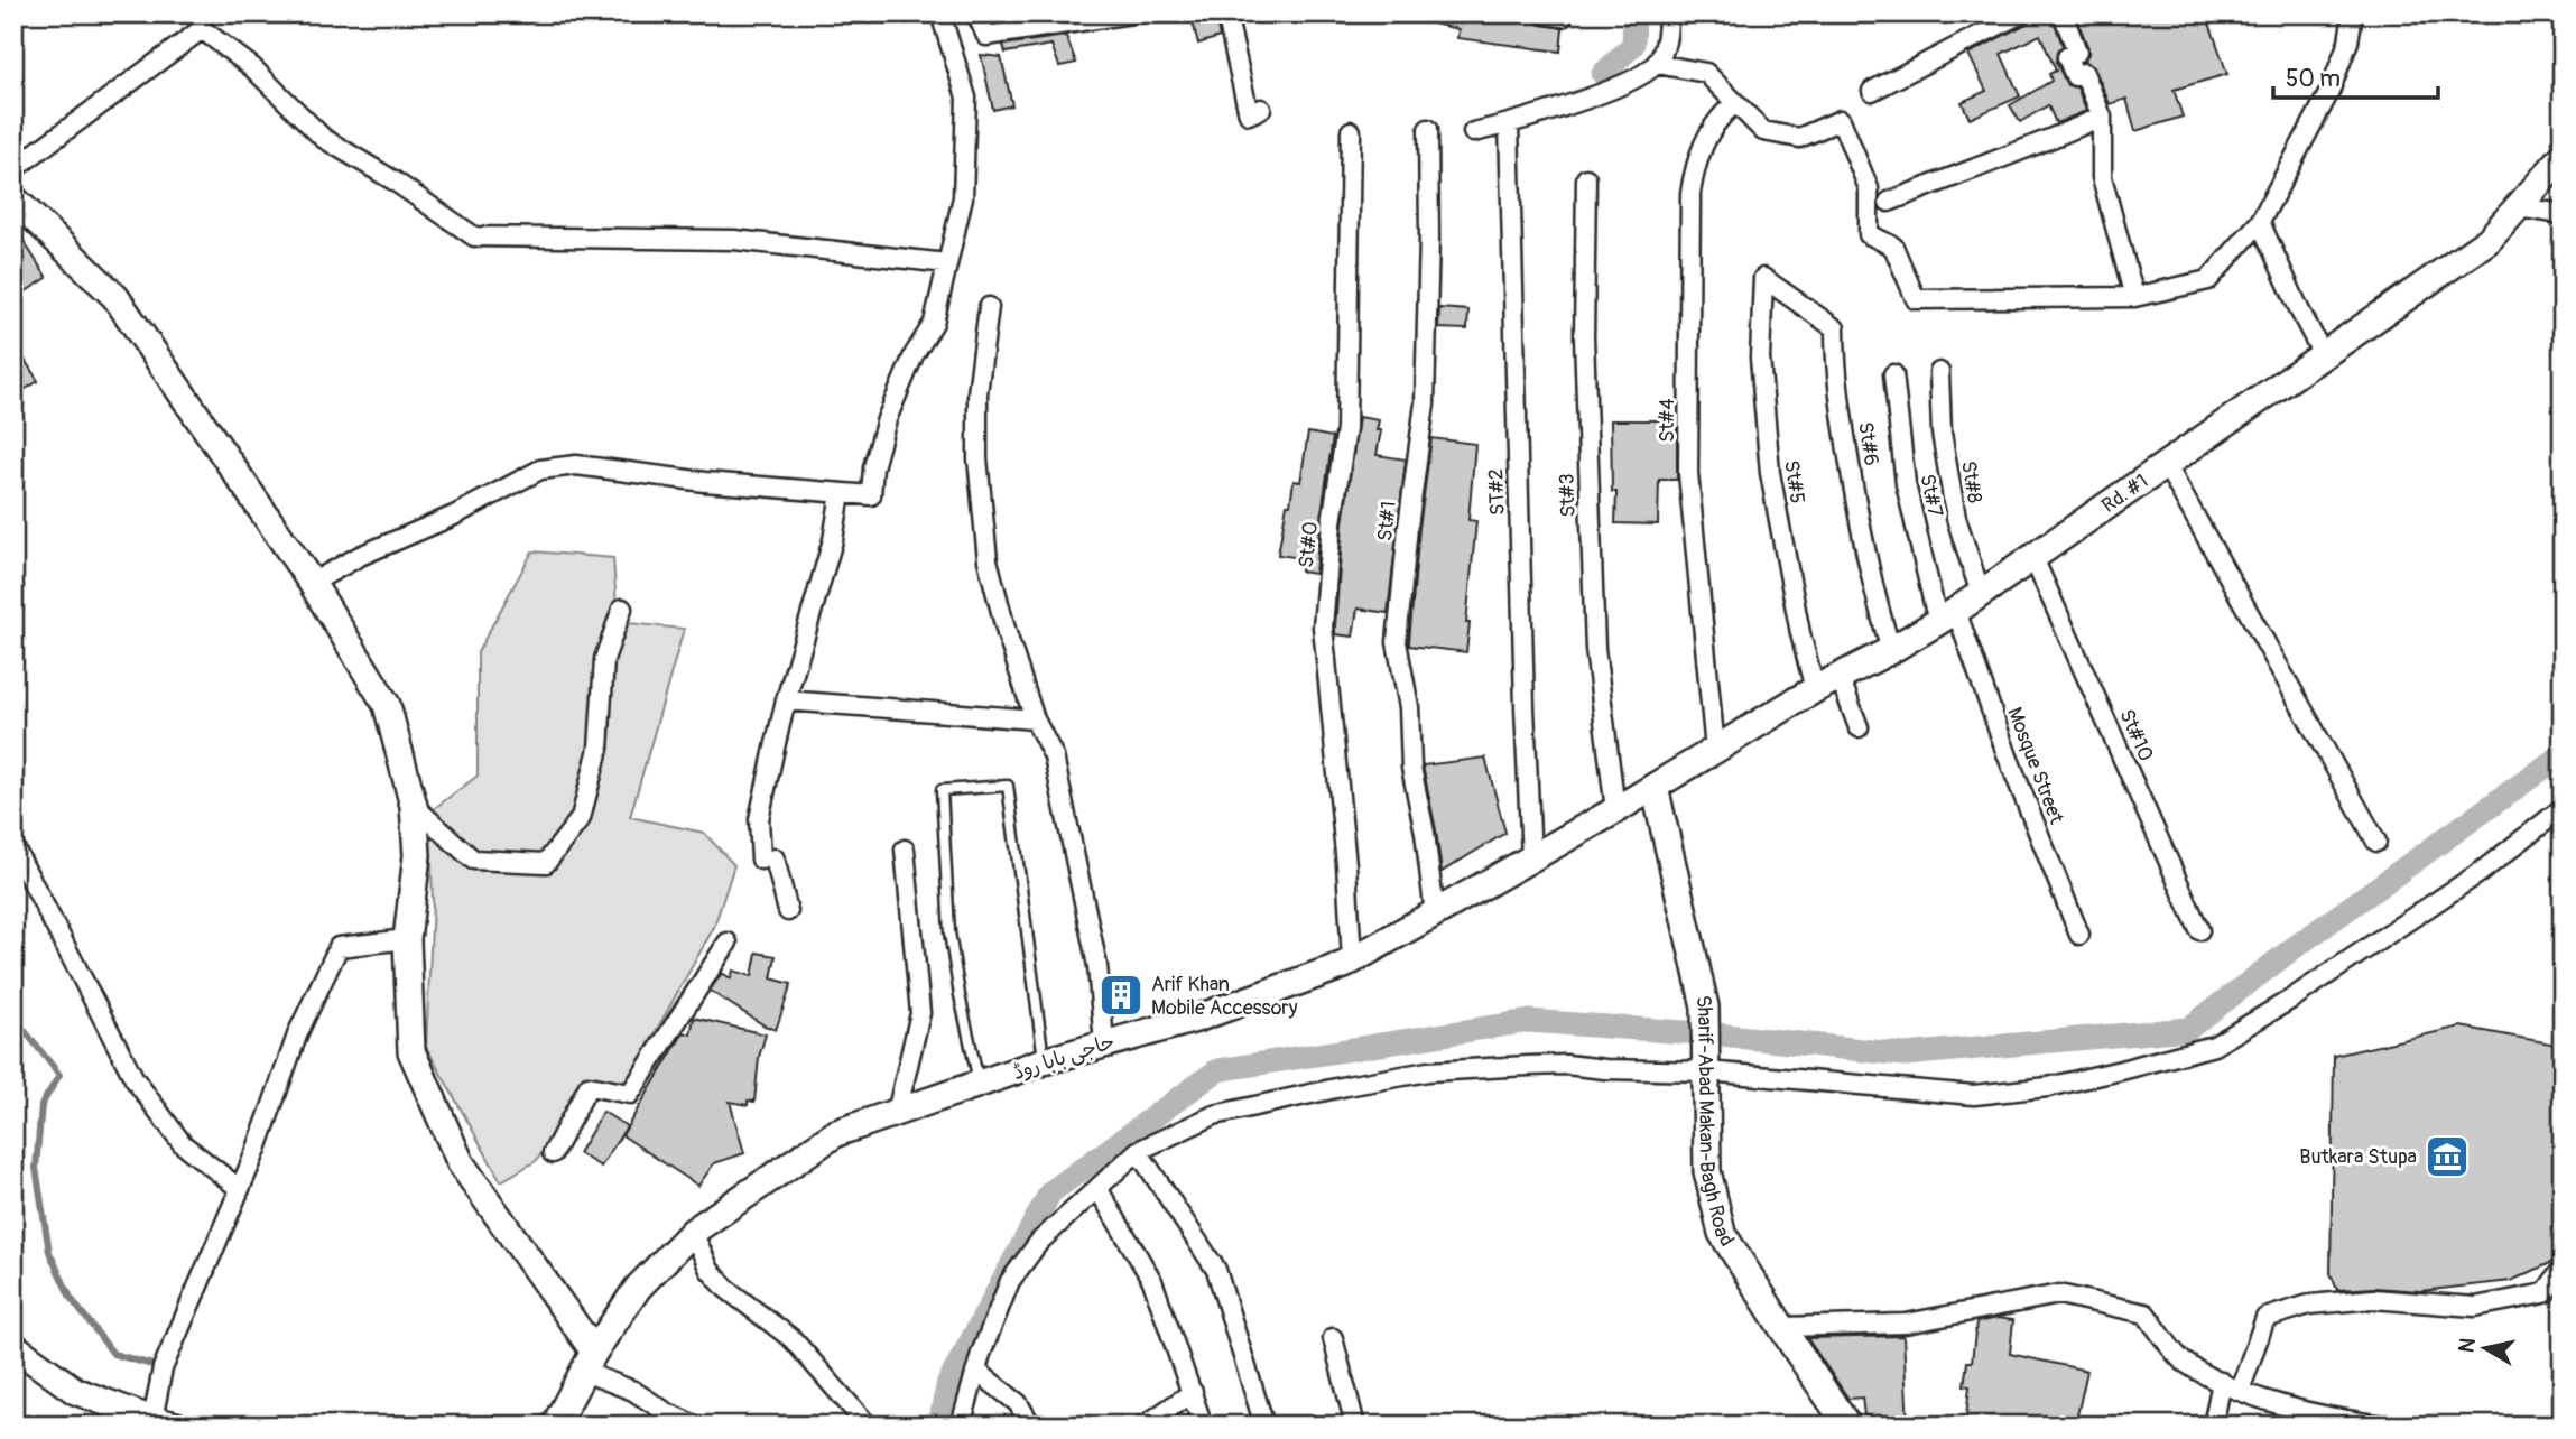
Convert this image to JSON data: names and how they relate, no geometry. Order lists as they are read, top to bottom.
{
  "streets": {
    "main road": ["Rd. #1", "حاجی بابا روڈ", "Sharif-Abad Makan-Bagh Road"],
    "street": [
      "St#4",
      "St#6",
      "St#5",
      "St#8",
      "ST#2",
      "St#3",
      "St#7",
      "St#1",
      "St#0",
      "St#10",
      "Mosque Street"
    ]
  },
  "crossings": [
    ["St#4", "Rd. #1"],
    ["St#6", "St#5"],
    ["St#6", "Rd. #1"],
    ["St#5", "Rd. #1"],
    ["St#8", "Rd. #1"],
    ["ST#2", "حاجی بابا روڈ"],
    ["Rd. #1", "St#7"],
    ["Rd. #1", "St#10"],
    ["Rd. #1", "Mosque Street"],
    ["Rd. #1", "حاجی بابا روڈ"],
    ["Rd. #1", "Sharif-Abad Makan-Bagh Road"],
    ["St#3", "حاجی بابا روڈ"],
    ["St#7", "Mosque Street"],
    ["St#1", "حاجی بابا روڈ"],
    ["St#0", "حاجی بابا روڈ"],
    ["حاجی بابا روڈ", "Sharif-Abad Makan-Bagh Road"]
  ],
  "places": {
    "building": ["Arif Khan Mobile Accessory"],
    "museum": ["Butkara Stupa"]
  },
  "scale_bar": "50 m",
  "north": "left"
}
